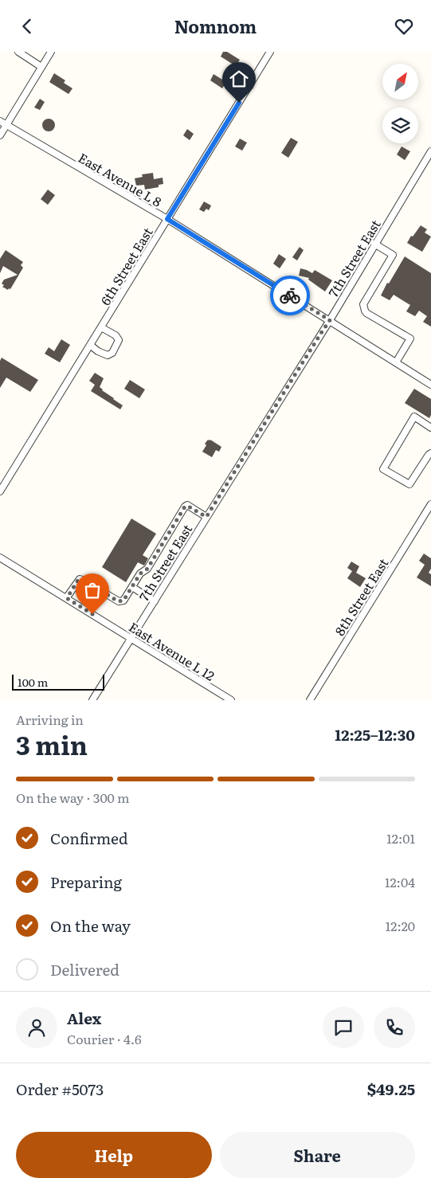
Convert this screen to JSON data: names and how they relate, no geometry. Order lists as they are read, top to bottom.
{
  "streets": {
    "street": [
      "East Avenue L 8",
      "7th Street East",
      "6th Street East",
      "8th Street East",
      "East Avenue L 12"
    ]
  },
  "crossings": [
    ["East Avenue L 8", "7th Street East"],
    ["East Avenue L 8", "6th Street East"],
    ["7th Street East", "East Avenue L 12"]
  ],
  "scale_bar": "100 m",
  "north": "top right",
  "page": {
    "header": "Nomnom",
    "scale": "100 m",
    "heading": ["3 min", "Arriving in", "12:25–12:30"],
    "panel": [
      "Alex",
      "Courier · 4.6",
      "Order #5073",
      "$49.25"
    ],
    "bar": "On the way · 300 m",
    "list": [
      ["Confirmed", "12:01"],
      ["Preparing", "12:04"],
      ["On the way", "12:20"],
      "Delivered"
    ],
    "buttons": ["Help", "Share"]
  }
}
